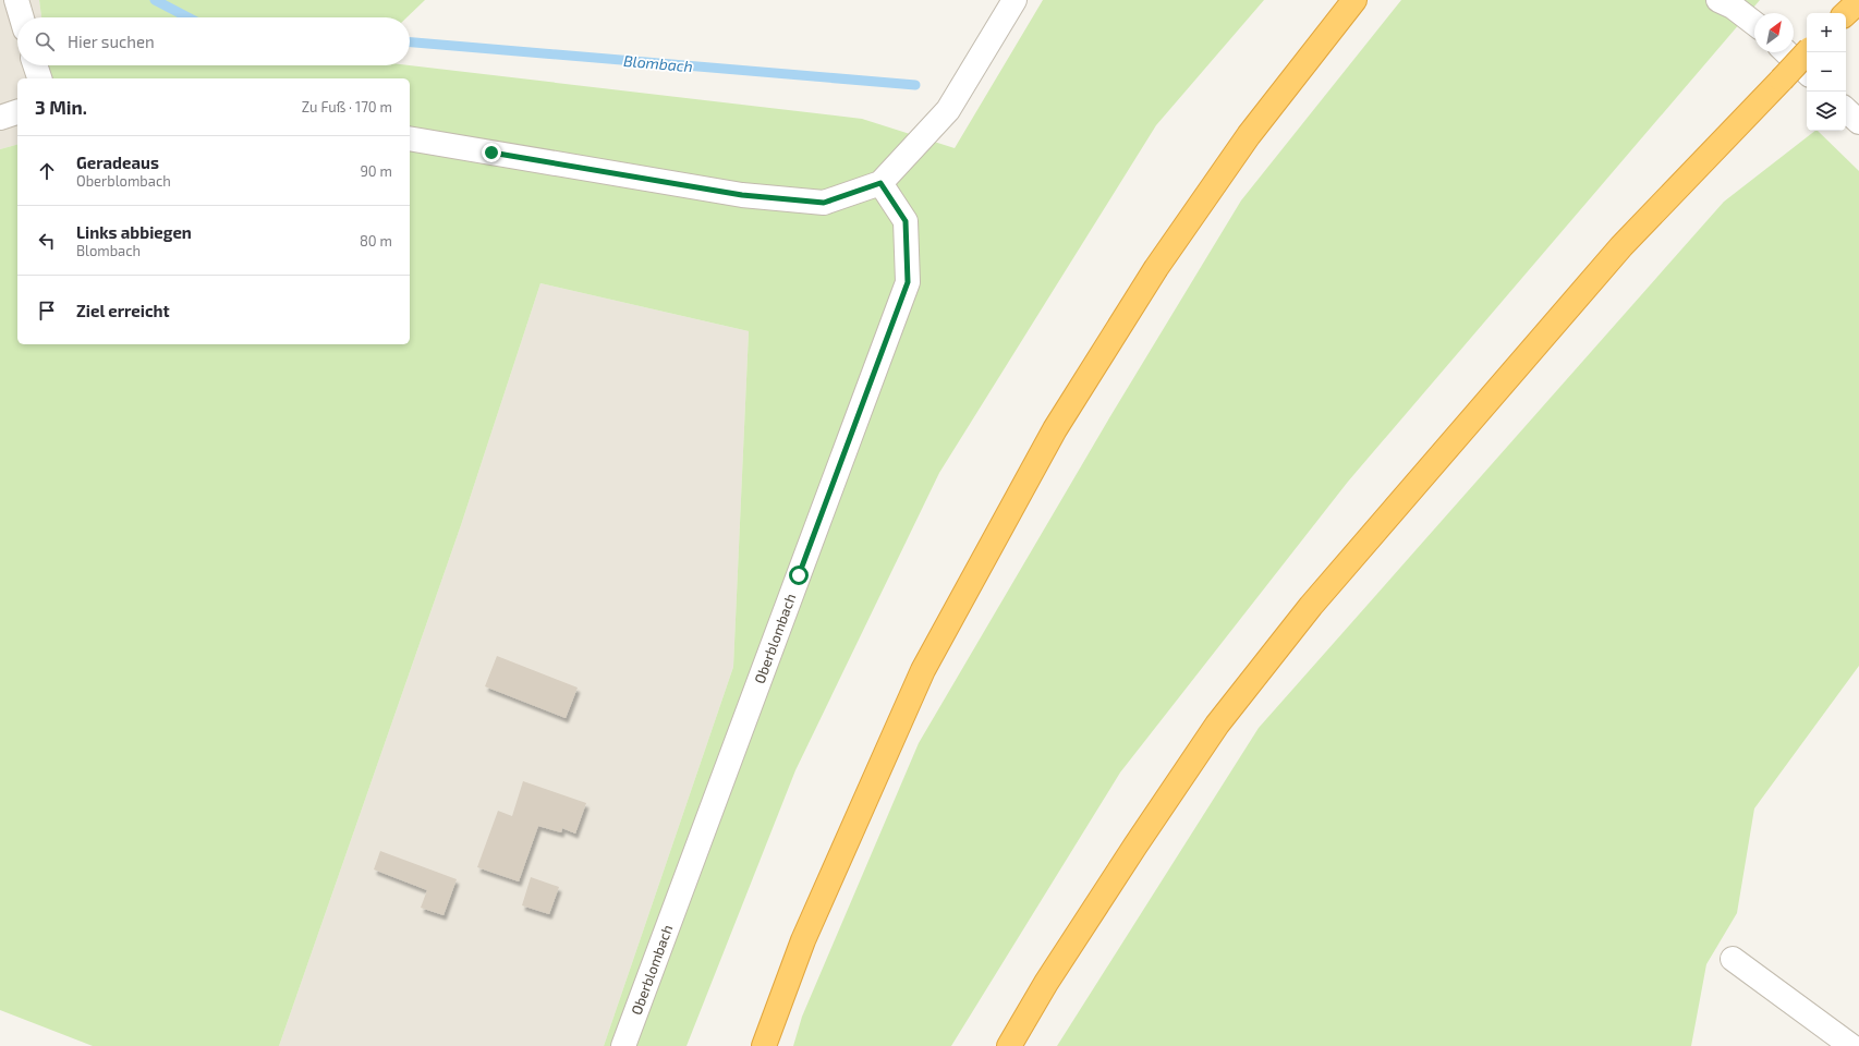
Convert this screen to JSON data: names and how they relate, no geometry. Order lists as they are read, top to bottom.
{
  "streets": {
    "street": ["Oberblombach"]
  },
  "water": ["Blombach"],
  "north": "top right",
  "page": {
    "map_buttons": ["+", "−"],
    "search": "Hier suchen",
    "heading": ["3 Min.", "Zu Fuß · 170 m"],
    "list": [
      ["Geradeaus", "Oberblombach", "90 m"],
      ["Links abbiegen", "Blombach", "80 m"],
      "Ziel erreicht"
    ]
  }
}
